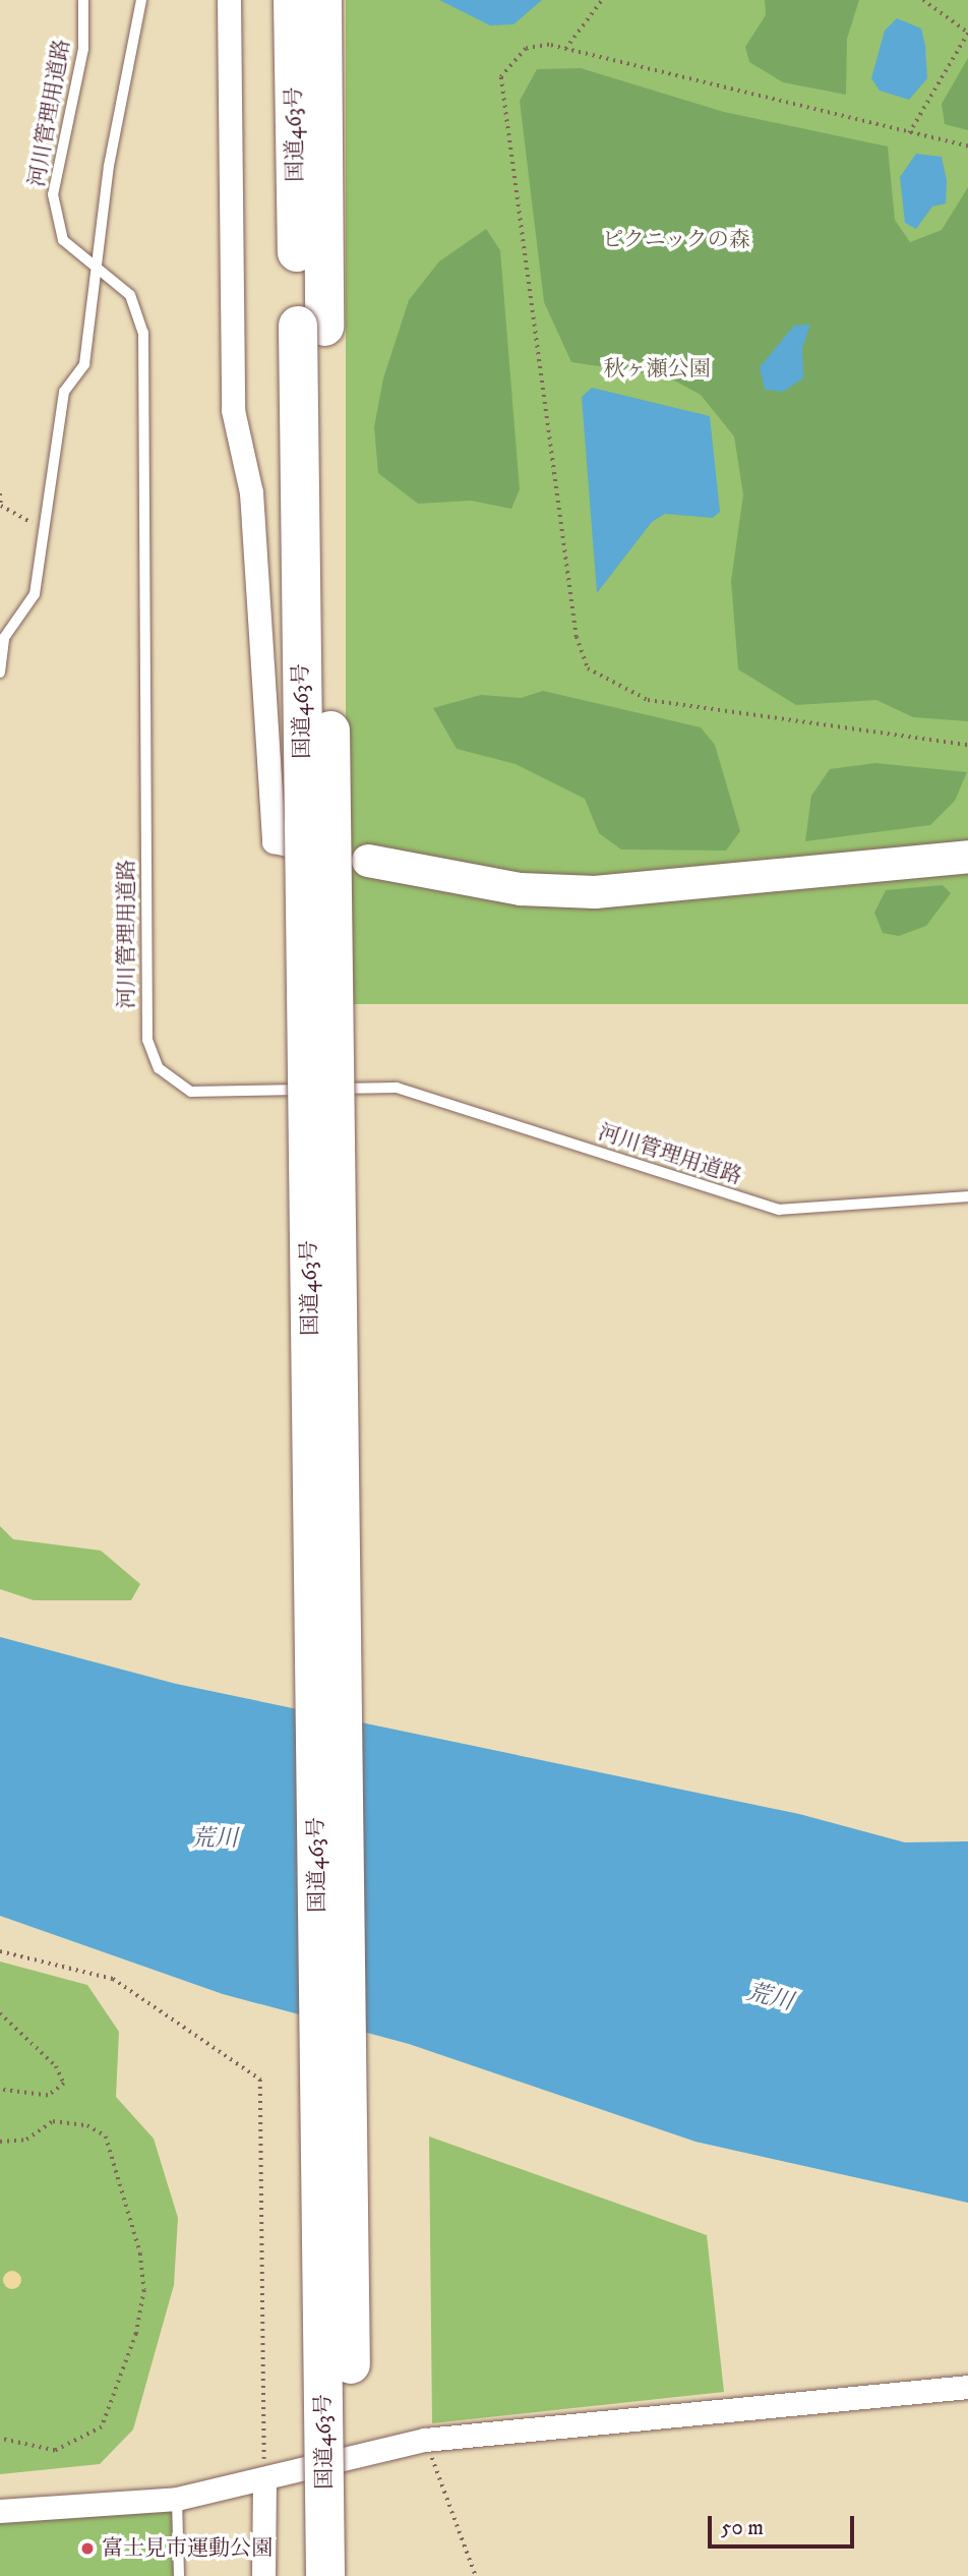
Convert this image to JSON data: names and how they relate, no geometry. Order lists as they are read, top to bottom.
{
  "streets": {
    "highway": ["国道463号"],
    "lane": ["河川管理用道路"]
  },
  "water": ["荒川"],
  "parks": ["ピクニックの森", "秋ヶ瀬公園"],
  "places": ["富士見市運動公園"],
  "scale_bar": "50 m"
}
